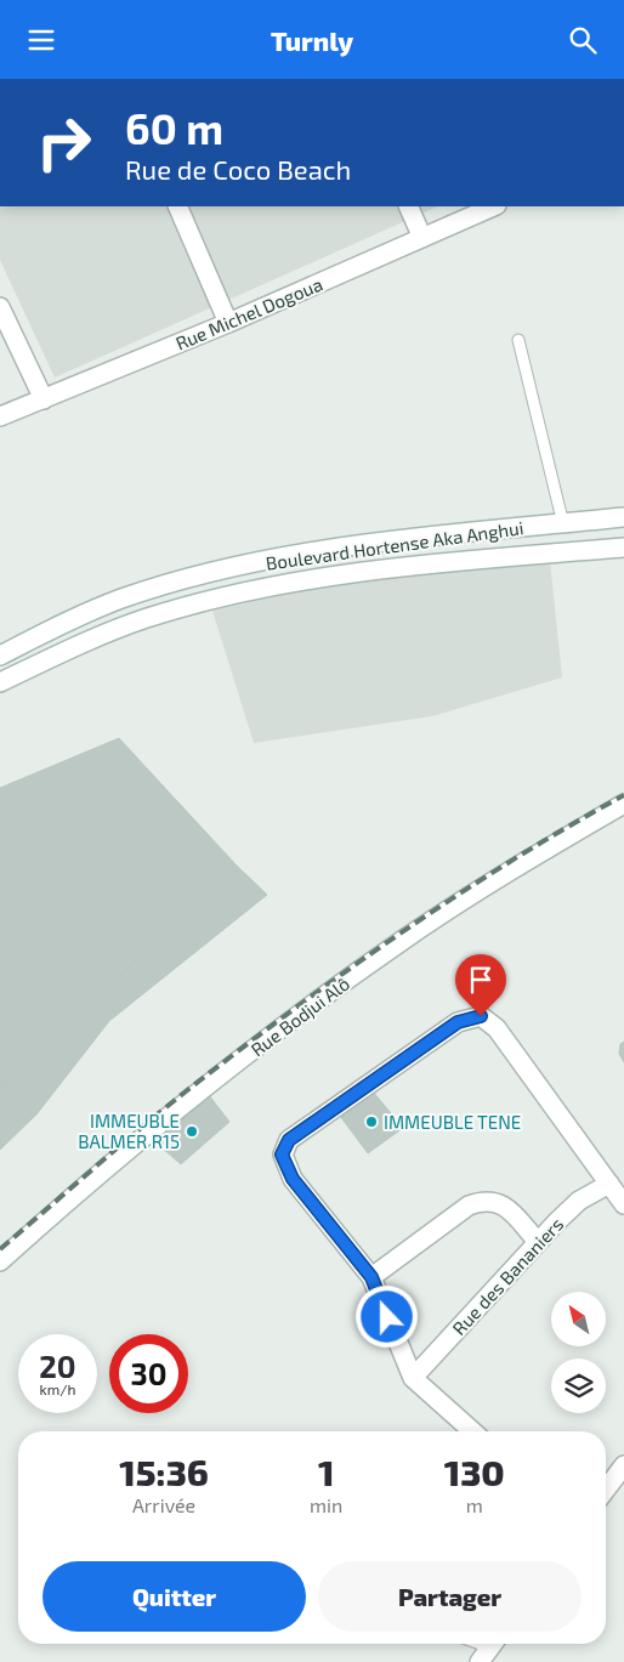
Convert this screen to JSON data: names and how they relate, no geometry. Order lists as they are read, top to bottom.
{
  "streets": {
    "street": [
      "Rue Michel Dogoua",
      "Boulevard Hortense Aka Anghui",
      "Rue Bodjui Alô",
      "Rue des Bananiers"
    ]
  },
  "places": ["IMMEUBLE TENE", "IMMEUBLE BALMER R15"],
  "north": "top left",
  "page": {
    "header": "Turnly",
    "turn": ["60 m", "Rue de Coco Beach"],
    "speed": "20 km/h",
    "limit": "30",
    "eta": [
      "15:36",
      "Arrivée",
      "1",
      "min",
      "130",
      "m"
    ],
    "buttons": ["Quitter", "Partager"]
  }
}
